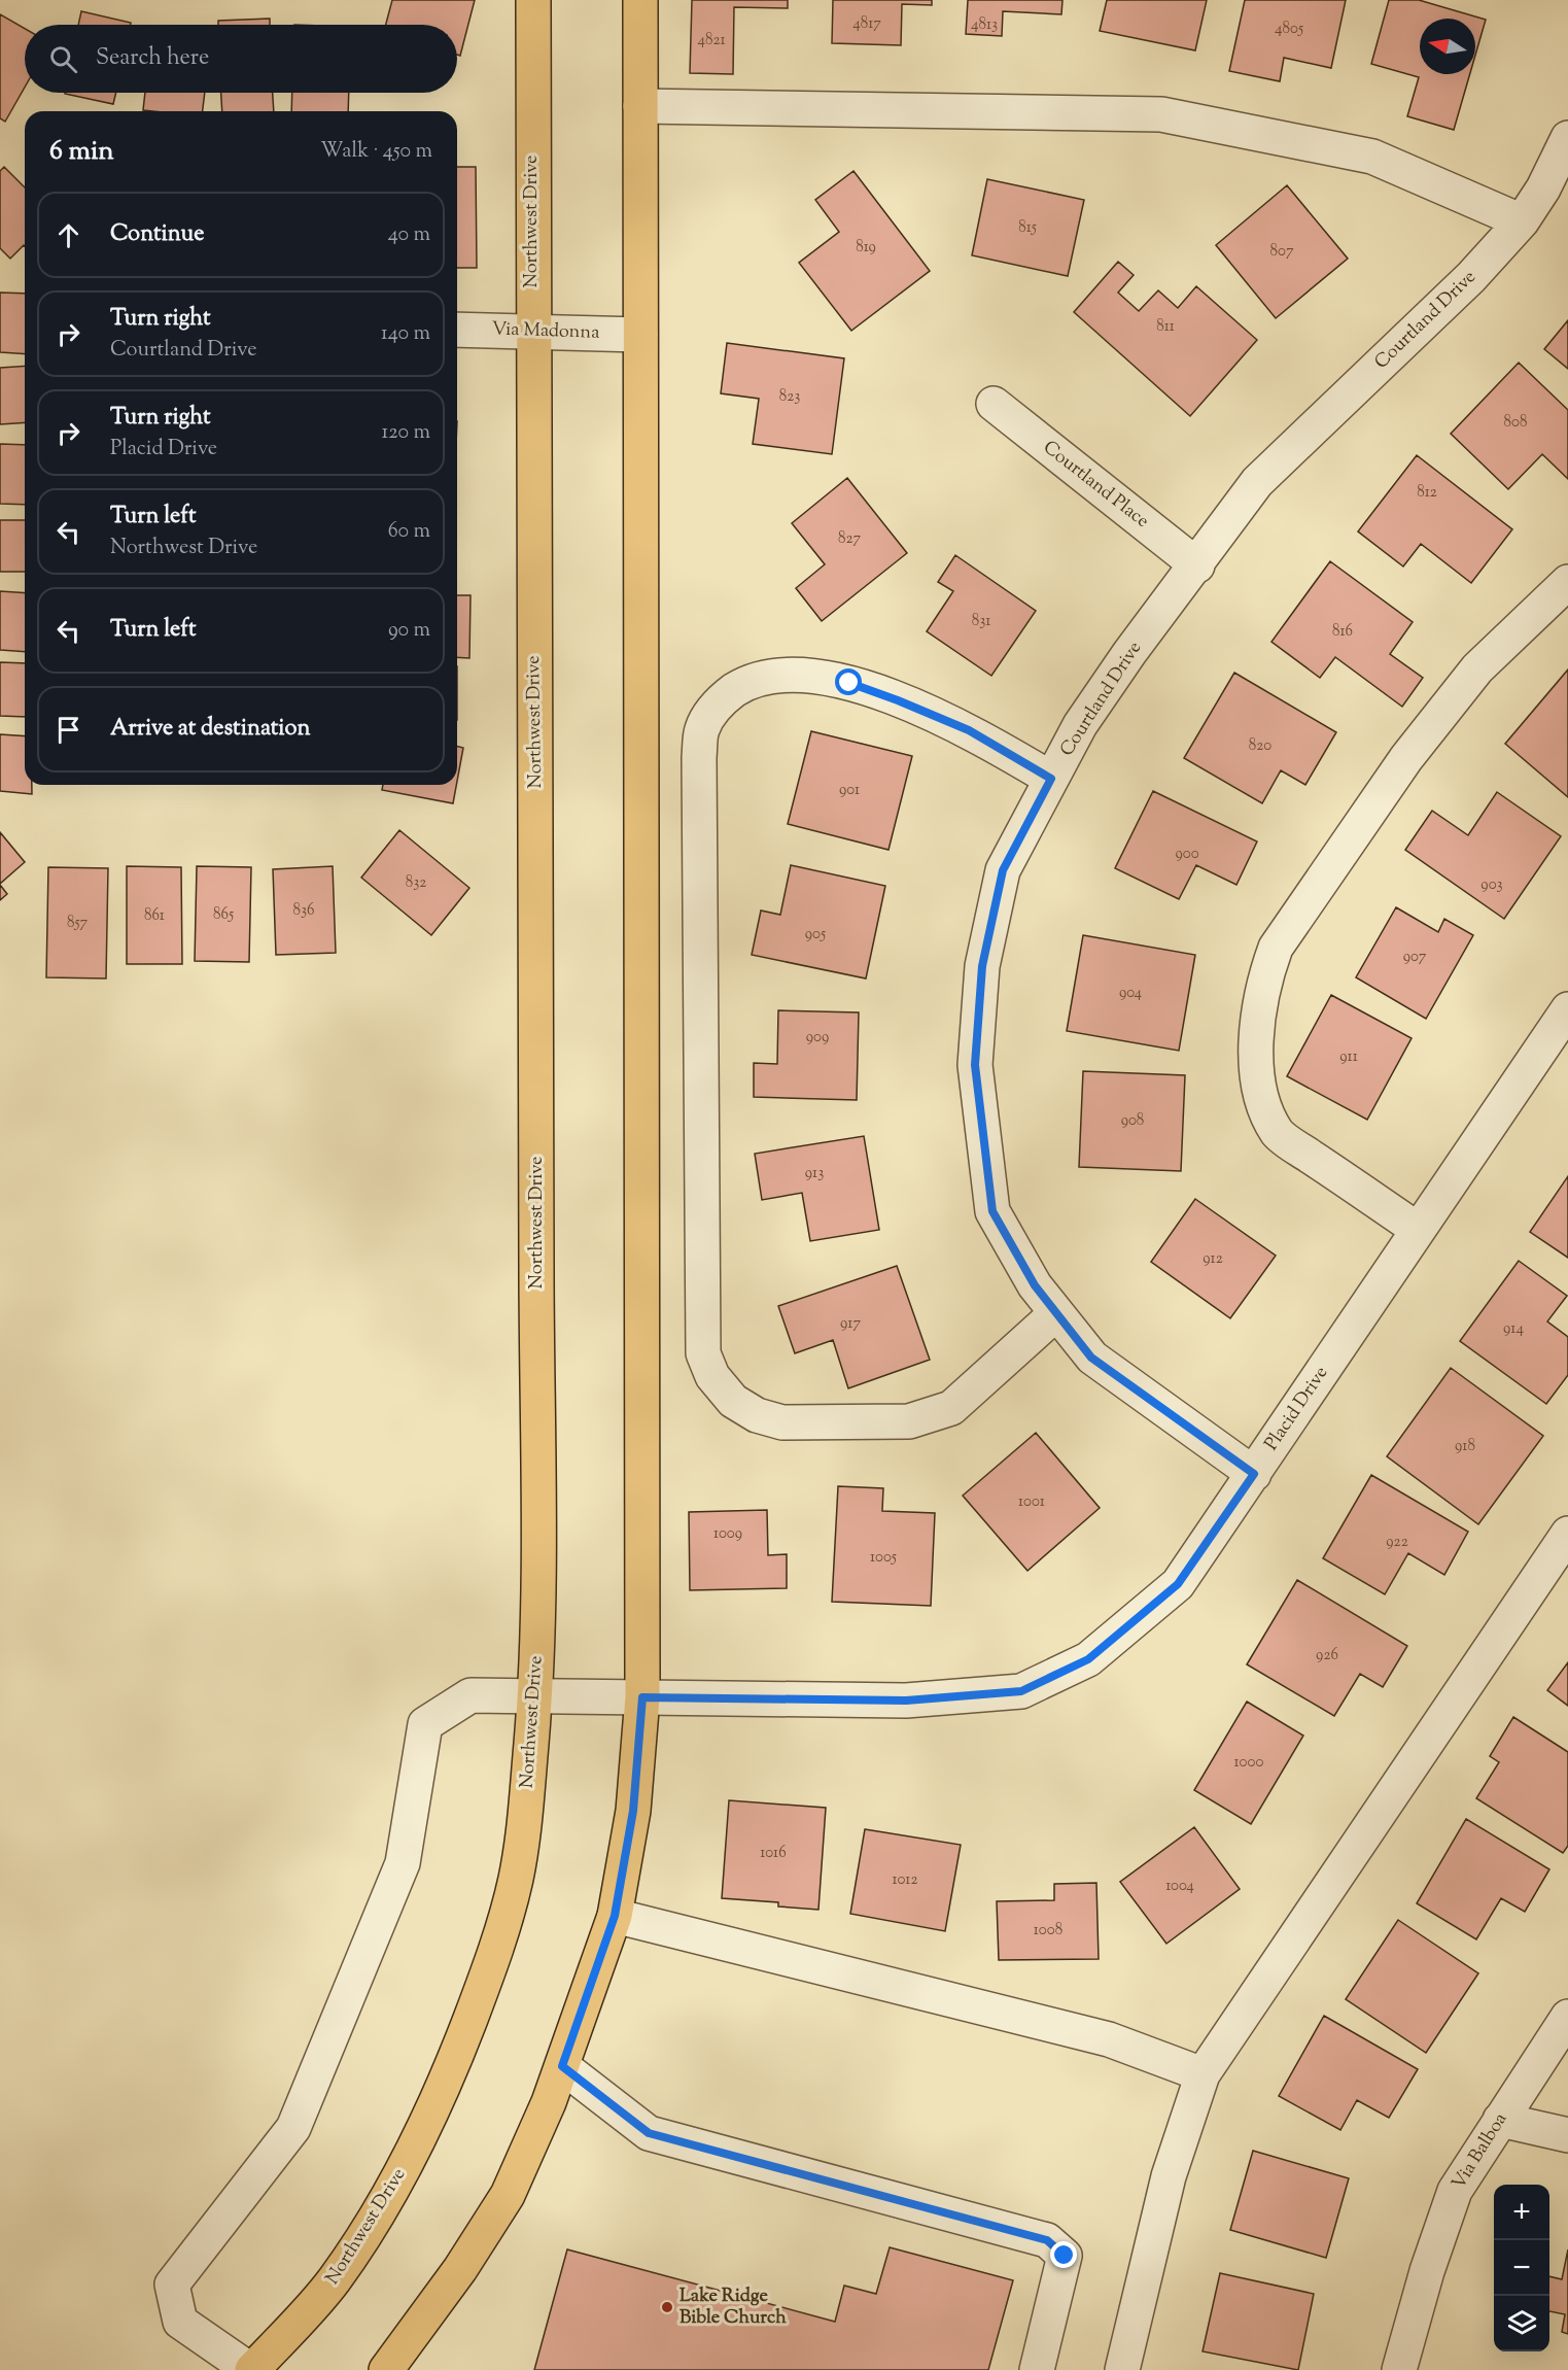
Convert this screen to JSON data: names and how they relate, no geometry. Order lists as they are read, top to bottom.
{
  "streets": {
    "main road": ["Northwest Drive"],
    "street": [
      "Courtland Drive",
      "Via Madonna",
      "Courtland Place",
      "Placid Drive",
      "Via Balboa"
    ]
  },
  "crossings": [
    ["Northwest Drive", "Via Madonna"],
    ["Northwest Drive", "Placid Drive"],
    ["Courtland Drive", "Courtland Place"],
    ["Courtland Drive", "Placid Drive"]
  ],
  "places": ["Lake Ridge Bible Church"],
  "house_numbers": [
    "4817",
    "4813",
    "4805",
    "4821",
    "815",
    "819",
    "807",
    "811",
    "823",
    "808",
    "812",
    "827",
    "831",
    "816",
    "820",
    "901",
    "900",
    "832",
    "903",
    "836",
    "865",
    "861",
    "857",
    "905",
    "907",
    "904",
    "909",
    "911",
    "908",
    "913",
    "912",
    "917",
    "914",
    "918",
    "1001",
    "1009",
    "922",
    "1005",
    "926",
    "1000",
    "1016",
    "1012",
    "1004",
    "1008"
  ],
  "north": "left",
  "page": {
    "search": "Search here",
    "heading": ["6 min", "Walk · 450 m"],
    "list": [
      ["Continue", "40 m"],
      ["Turn right", "Courtland Drive", "140 m"],
      ["Turn right", "Placid Drive", "120 m"],
      ["Turn left", "Northwest Drive", "60 m"],
      ["Turn left", "90 m"],
      "Arrive at destination"
    ],
    "map_buttons": ["+", "−"]
  }
}
